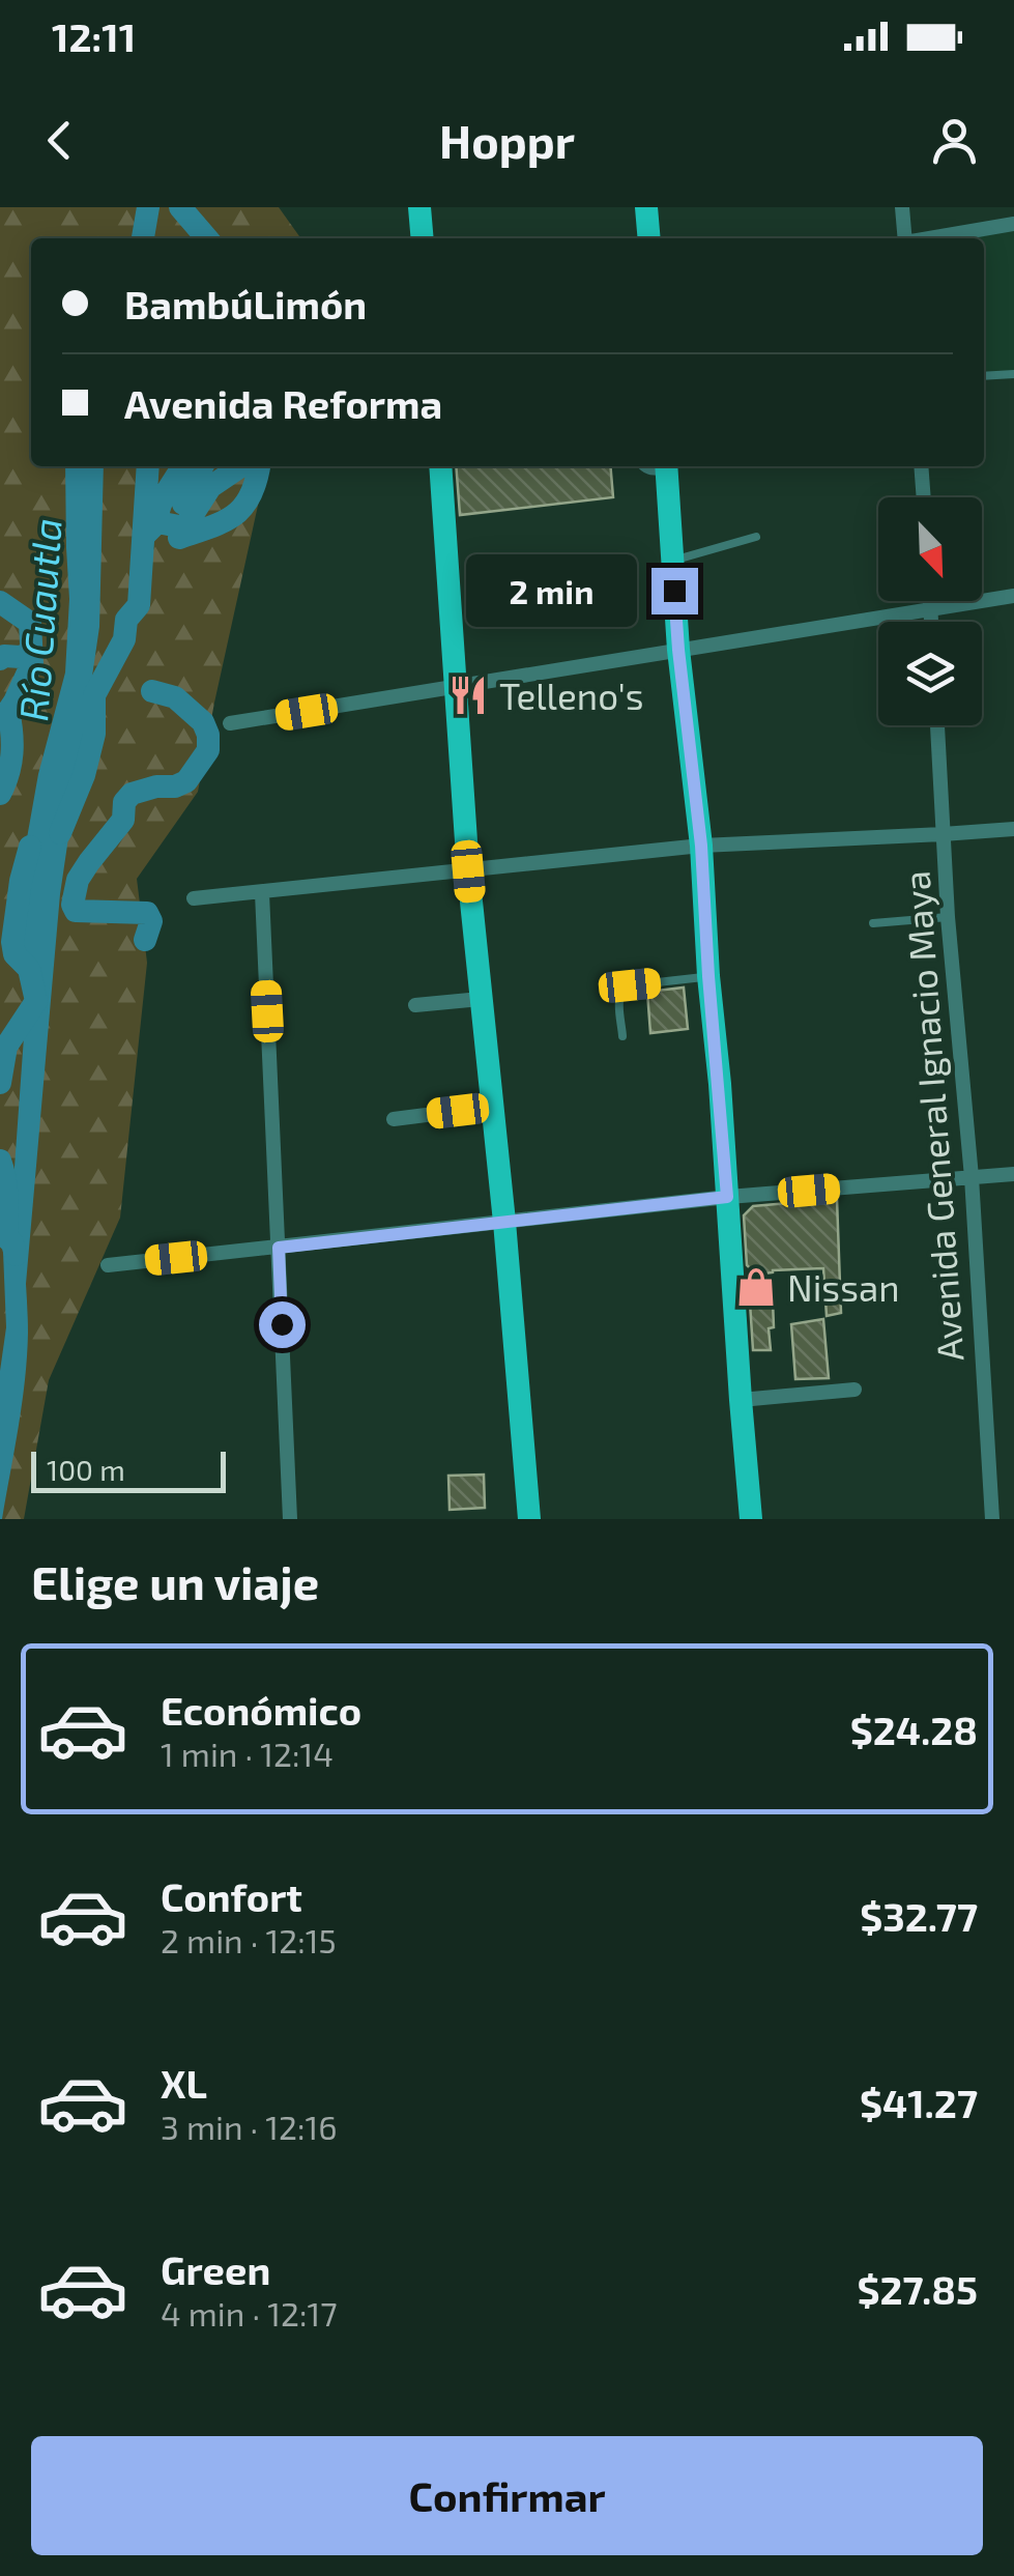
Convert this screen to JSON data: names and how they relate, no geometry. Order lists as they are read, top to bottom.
{
  "streets": {
    "street": ["Avenida General Ignacio Maya"]
  },
  "water": ["Río Cuautla"],
  "places": {
    "restaurant": ["Telleno's"],
    "shop": ["Nissan"]
  },
  "scale_bar": "100 m",
  "north": "bottom right",
  "page": {
    "status": "12:11",
    "header": "Hoppr",
    "banner": ["BambúLimón", "Avenida Reforma"],
    "bubble": "2 min",
    "scale": "100 m",
    "heading": "Elige un viaje",
    "list": [
      {
        "name": "Económico",
        "note": "1 min · 12:14",
        "value": "$24.28"
      },
      {
        "name": "Confort",
        "note": "2 min · 12:15",
        "value": "$32.77"
      },
      {
        "name": "XL",
        "note": "3 min · 12:16",
        "value": "$41.27"
      },
      {
        "name": "Green",
        "note": "4 min · 12:17",
        "value": "$27.85"
      }
    ],
    "buttons": "Confirmar"
  }
}
